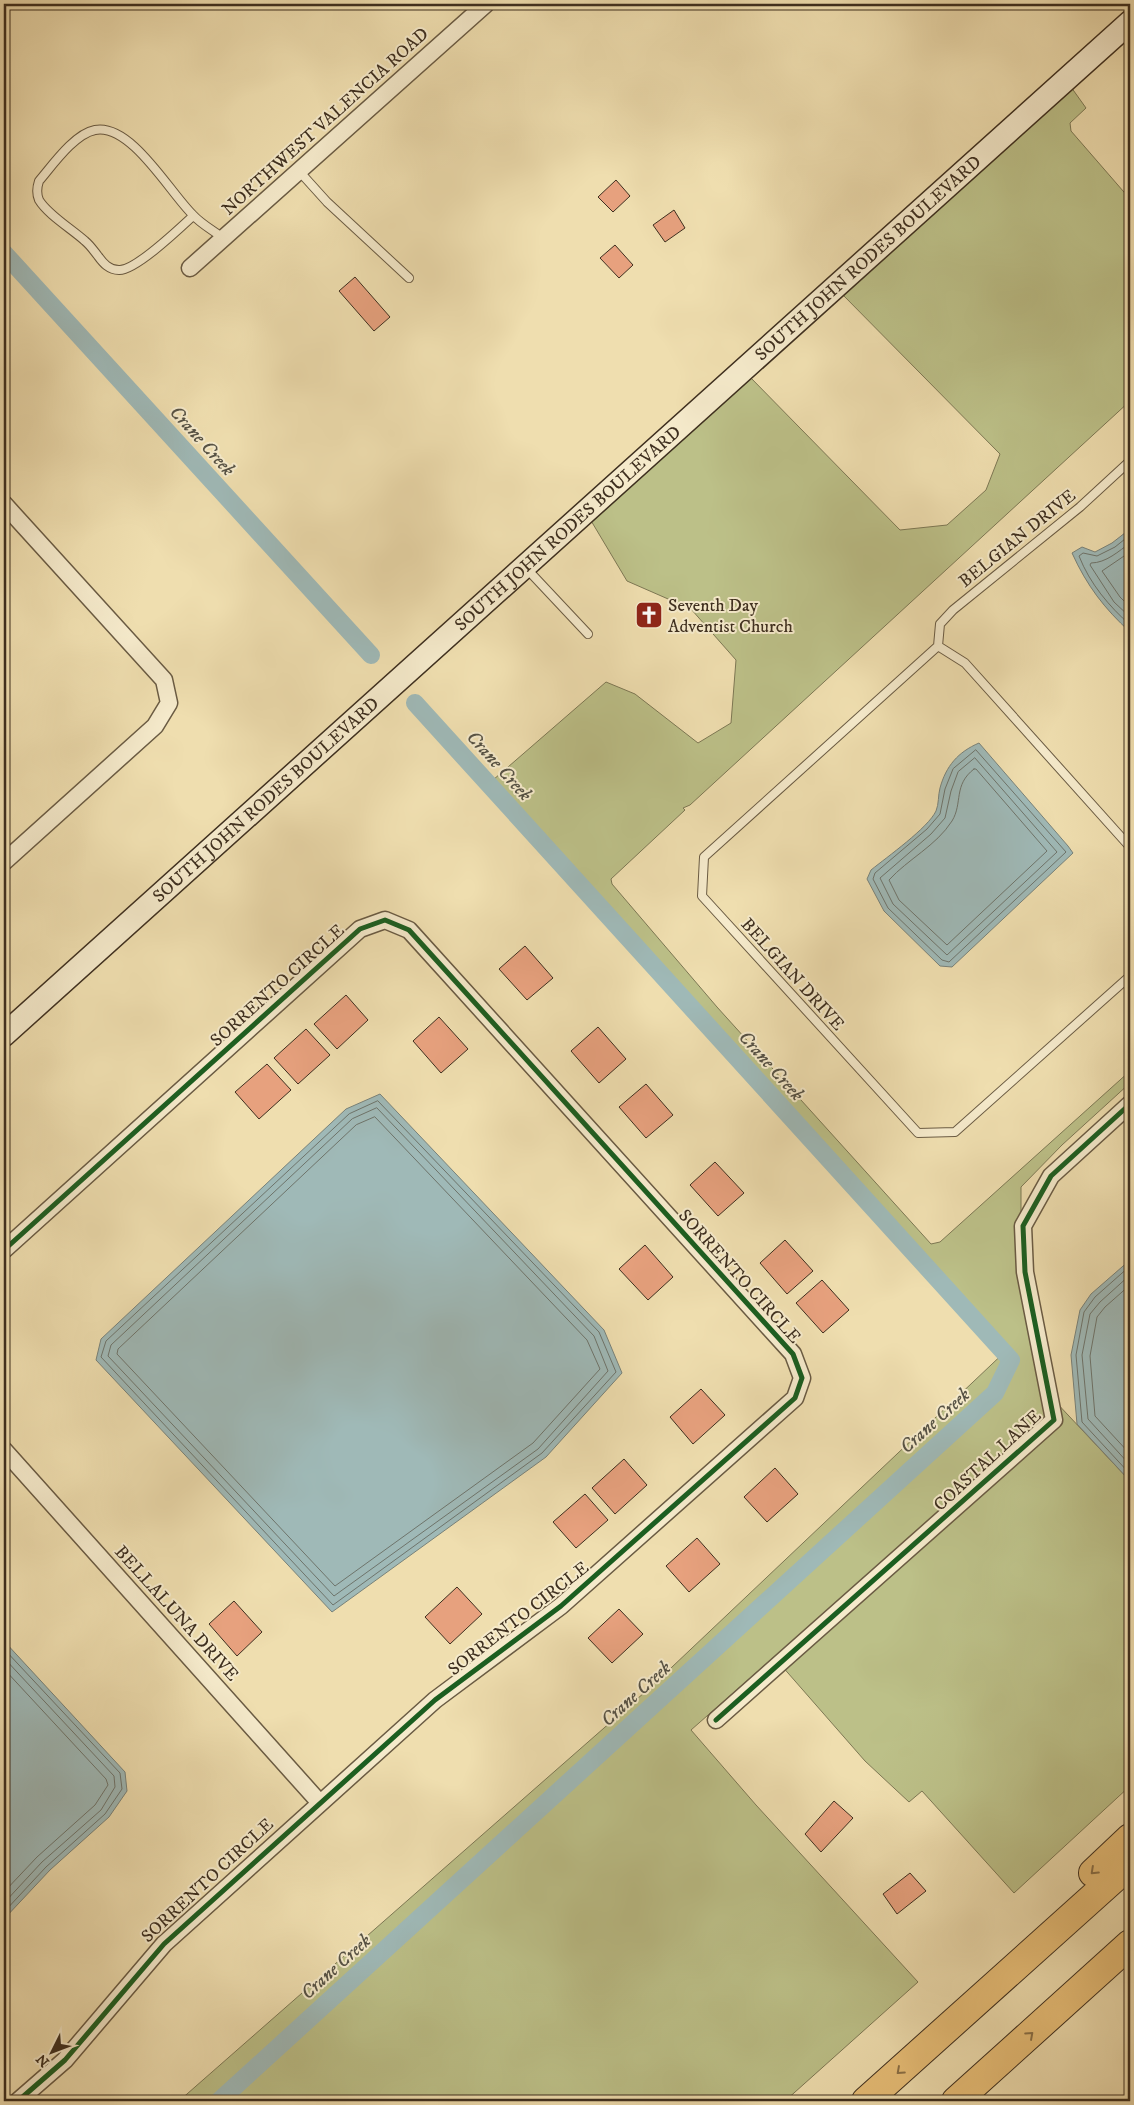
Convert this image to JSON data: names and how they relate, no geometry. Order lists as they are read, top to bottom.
{
  "streets": {
    "main road": ["SOUTH JOHN RODES BOULEVARD"],
    "street": [
      "NORTHWEST VALENCIA ROAD",
      "SORRENTO CIRCLE",
      "COASTAL LANE",
      "BELLALUNA DRIVE"
    ],
    "lane": ["BELGIAN DRIVE"]
  },
  "crossings": [
    ["SORRENTO CIRCLE", "BELLALUNA DRIVE"]
  ],
  "water": ["Crane Creek"],
  "places": {
    "church": ["Seventh Day Adventist Church"]
  },
  "north": "bottom left"
}
